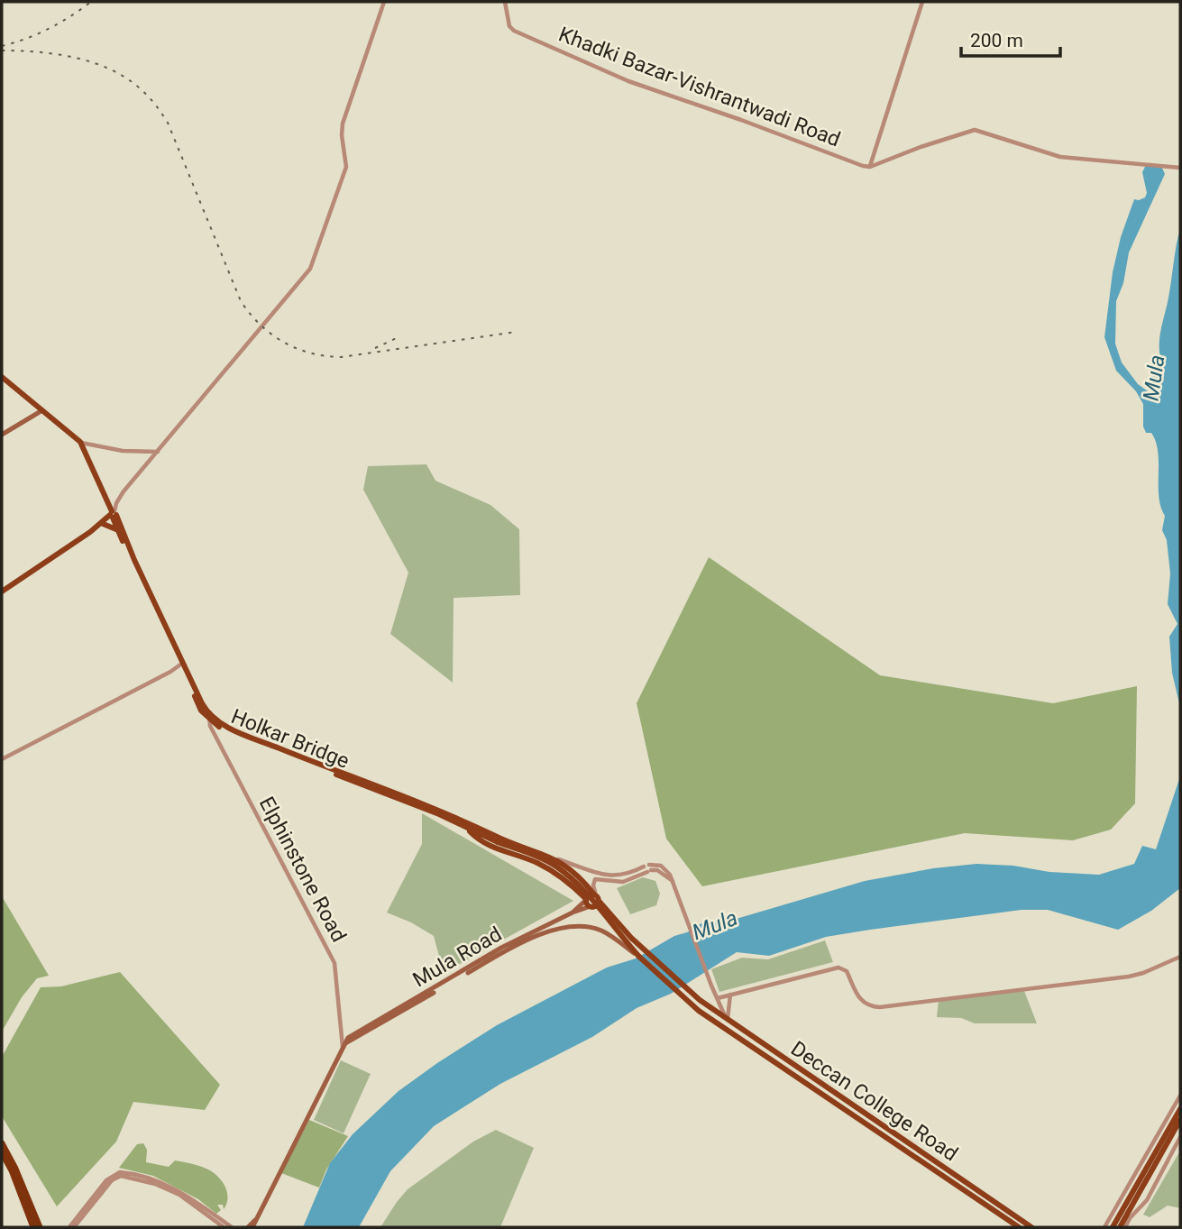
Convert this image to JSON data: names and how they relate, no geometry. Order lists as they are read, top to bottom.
{
  "streets": {
    "main road": [
      "Holkar Bridge",
      "Elphinstone Road",
      "Mula Road",
      "Deccan College Road"
    ],
    "street": ["Khadki Bazar-Vishrantwadi Road"]
  },
  "crossings": [
    ["Holkar Bridge", "Elphinstone Road"],
    ["Holkar Bridge", "Deccan College Road"],
    ["Elphinstone Road", "Mula Road"]
  ],
  "water": ["Mula"],
  "scale_bar": "200 m"
}
